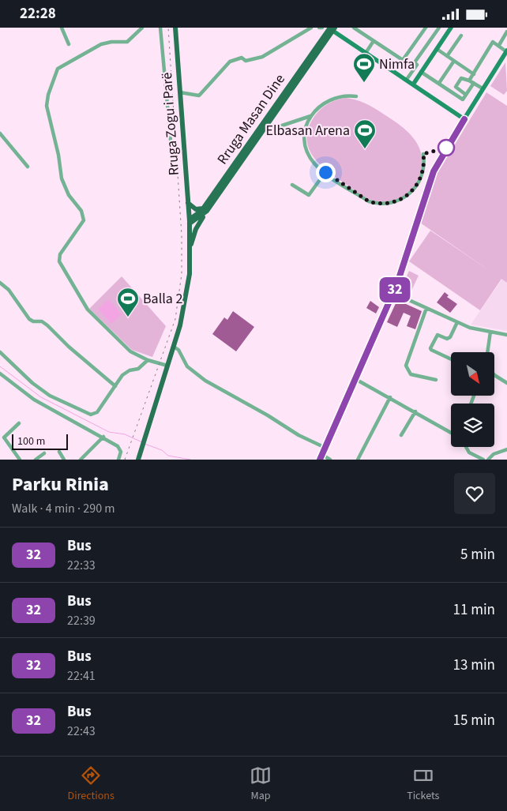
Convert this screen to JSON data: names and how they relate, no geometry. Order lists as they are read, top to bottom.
{
  "streets": {
    "main road": ["Rruga Masan Dine", "Rruga Zogu i Parë"]
  },
  "crossings": [
    ["Rruga Masan Dine", "Rruga Zogu i Parë"]
  ],
  "places": {
    "sports": ["Nimfa", "Elbasan Arena", "Balla 2"]
  },
  "lines": ["bus line 32"],
  "scale_bar": "100 m",
  "north": "bottom right",
  "page": {
    "status": "22:28",
    "on_map": "32",
    "scale": "100 m",
    "heading": ["Parku Rinia", "Walk · 4 min · 290 m"],
    "list": [
      {
        "mark": "32",
        "name": "Bus",
        "note": "22:33",
        "value": "5 min"
      },
      {
        "mark": "32",
        "name": "Bus",
        "note": "22:39",
        "value": "11 min"
      },
      {
        "mark": "32",
        "name": "Bus",
        "note": "22:41",
        "value": "13 min"
      },
      {
        "mark": "32",
        "name": "Bus",
        "note": "22:43",
        "value": "15 min"
      }
    ],
    "tabs": ["Directions", "Map", "Tickets"]
  }
}
